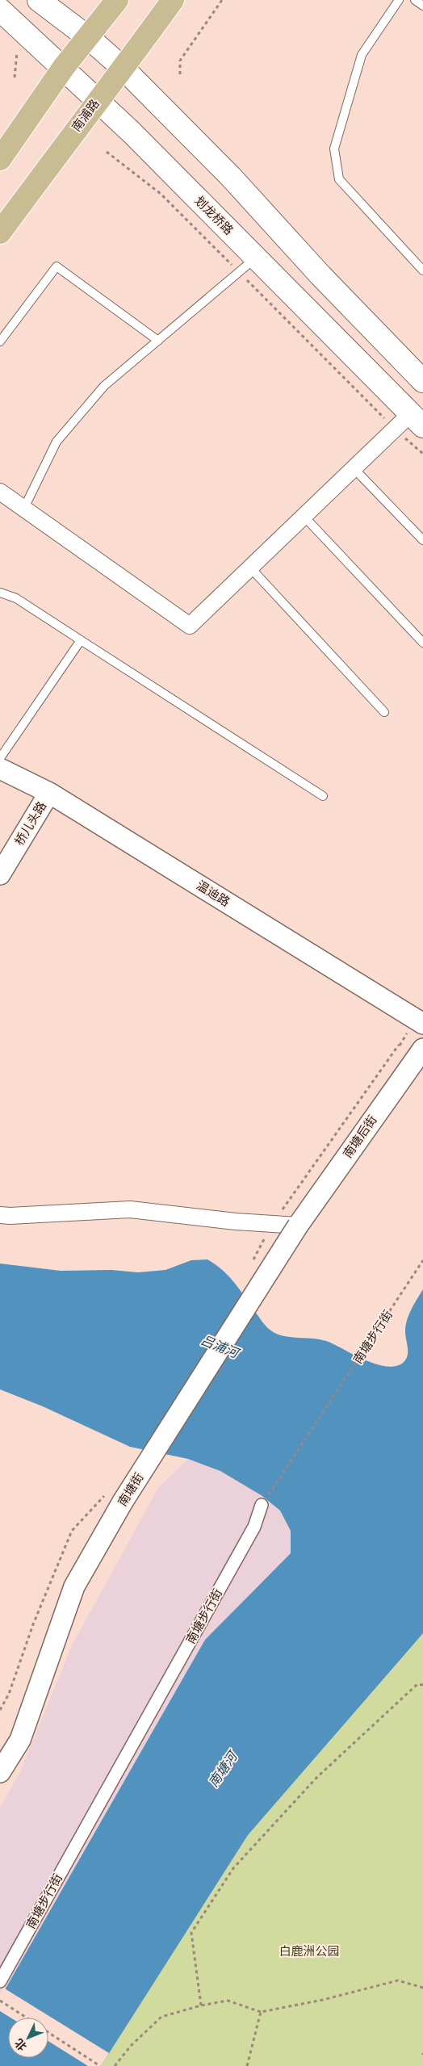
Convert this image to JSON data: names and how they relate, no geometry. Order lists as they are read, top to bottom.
{
  "streets": {
    "main road": ["南浦路", "划龙桥路"],
    "street": [
      "桥儿头路",
      "温迪路",
      "南塘后街",
      "南塘步行街",
      "南塘街"
    ]
  },
  "crossings": [
    ["南浦路", "划龙桥路"],
    ["桥儿头路", "温迪路"],
    ["南塘后街", "南塘街"]
  ],
  "water": ["吕浦河", "南塘河"],
  "parks": ["白鹿洲公园"],
  "north": "bottom left"
}
